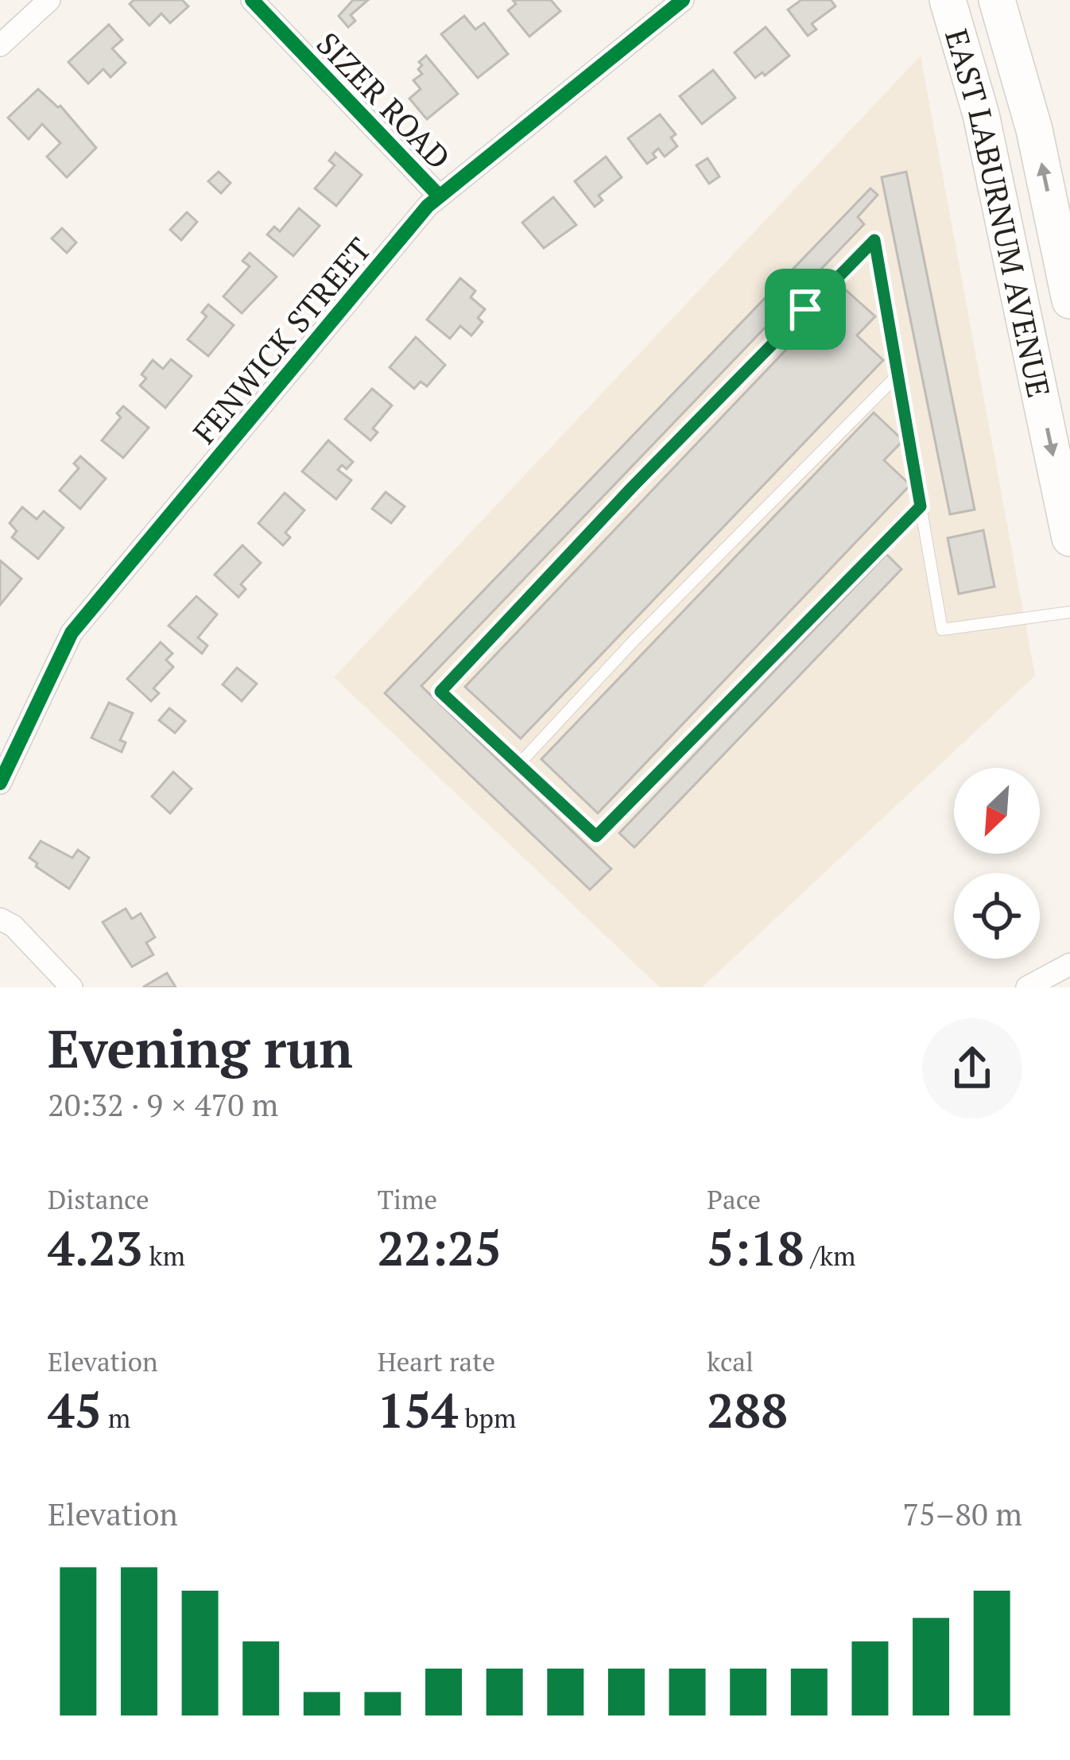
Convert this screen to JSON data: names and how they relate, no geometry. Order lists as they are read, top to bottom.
{
  "streets": {
    "main road": ["EAST LABURNUM AVENUE"],
    "street": ["SIZER ROAD", "FENWICK STREET"]
  },
  "crossings": [
    ["SIZER ROAD", "FENWICK STREET"]
  ],
  "north": "bottom left",
  "page": {
    "heading": ["Evening run", "20:32 · 9 × 470 m"],
    "stats": [
      ["Distance", "4.23 km"],
      ["Time", "22:25"],
      ["Pace", "5:18 /km"],
      ["Elevation", "45 m"],
      ["Heart rate", "154 bpm"],
      ["kcal", "288"]
    ],
    "chart": ["Elevation", "75–80 m"]
  }
}
